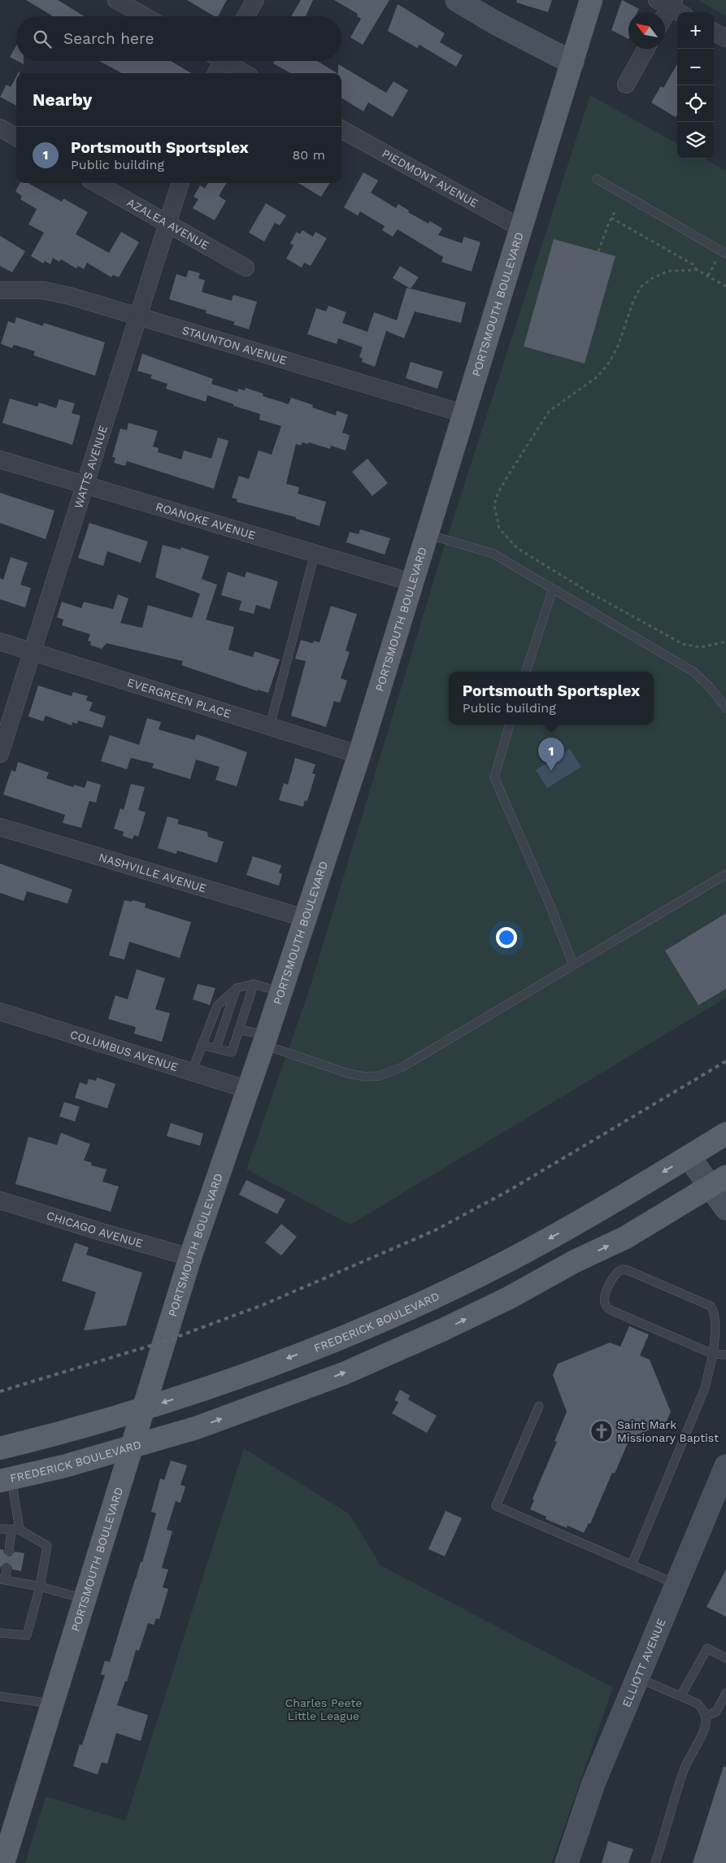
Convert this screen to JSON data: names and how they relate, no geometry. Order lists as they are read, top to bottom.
{
  "streets": {
    "main road": ["PORTSMOUTH BOULEVARD", "FREDERICK BOULEVARD"],
    "street": [
      "PIEDMONT AVENUE",
      "AZALEA AVENUE",
      "STAUNTON AVENUE",
      "WATTS AVENUE",
      "ROANOKE AVENUE",
      "EVERGREEN PLACE",
      "NASHVILLE AVENUE",
      "COLUMBUS AVENUE",
      "CHICAGO AVENUE",
      "ELLIOTT AVENUE"
    ]
  },
  "crossings": [
    ["PIEDMONT AVENUE", "PORTSMOUTH BOULEVARD"],
    ["AZALEA AVENUE", "WATTS AVENUE"],
    ["PORTSMOUTH BOULEVARD", "STAUNTON AVENUE"],
    ["PORTSMOUTH BOULEVARD", "ROANOKE AVENUE"],
    ["PORTSMOUTH BOULEVARD", "EVERGREEN PLACE"],
    ["PORTSMOUTH BOULEVARD", "NASHVILLE AVENUE"],
    ["PORTSMOUTH BOULEVARD", "COLUMBUS AVENUE"],
    ["PORTSMOUTH BOULEVARD", "CHICAGO AVENUE"],
    ["PORTSMOUTH BOULEVARD", "FREDERICK BOULEVARD"],
    ["STAUNTON AVENUE", "WATTS AVENUE"],
    ["WATTS AVENUE", "ROANOKE AVENUE"],
    ["WATTS AVENUE", "EVERGREEN PLACE"]
  ],
  "parks": ["Charles Peete Little League"],
  "places": {
    "church": ["Saint Mark Missionary Baptist"]
  },
  "north": "top left",
  "page": {
    "map_buttons": ["+", "−"],
    "search": "Search here",
    "heading": "Nearby",
    "list": [
      {
        "mark": "1",
        "name": "Portsmouth Sportsplex",
        "note": "Public building",
        "value": "80 m"
      }
    ],
    "popup": ["Portsmouth Sportsplex", "Public building"],
    "pins": "1"
  }
}
